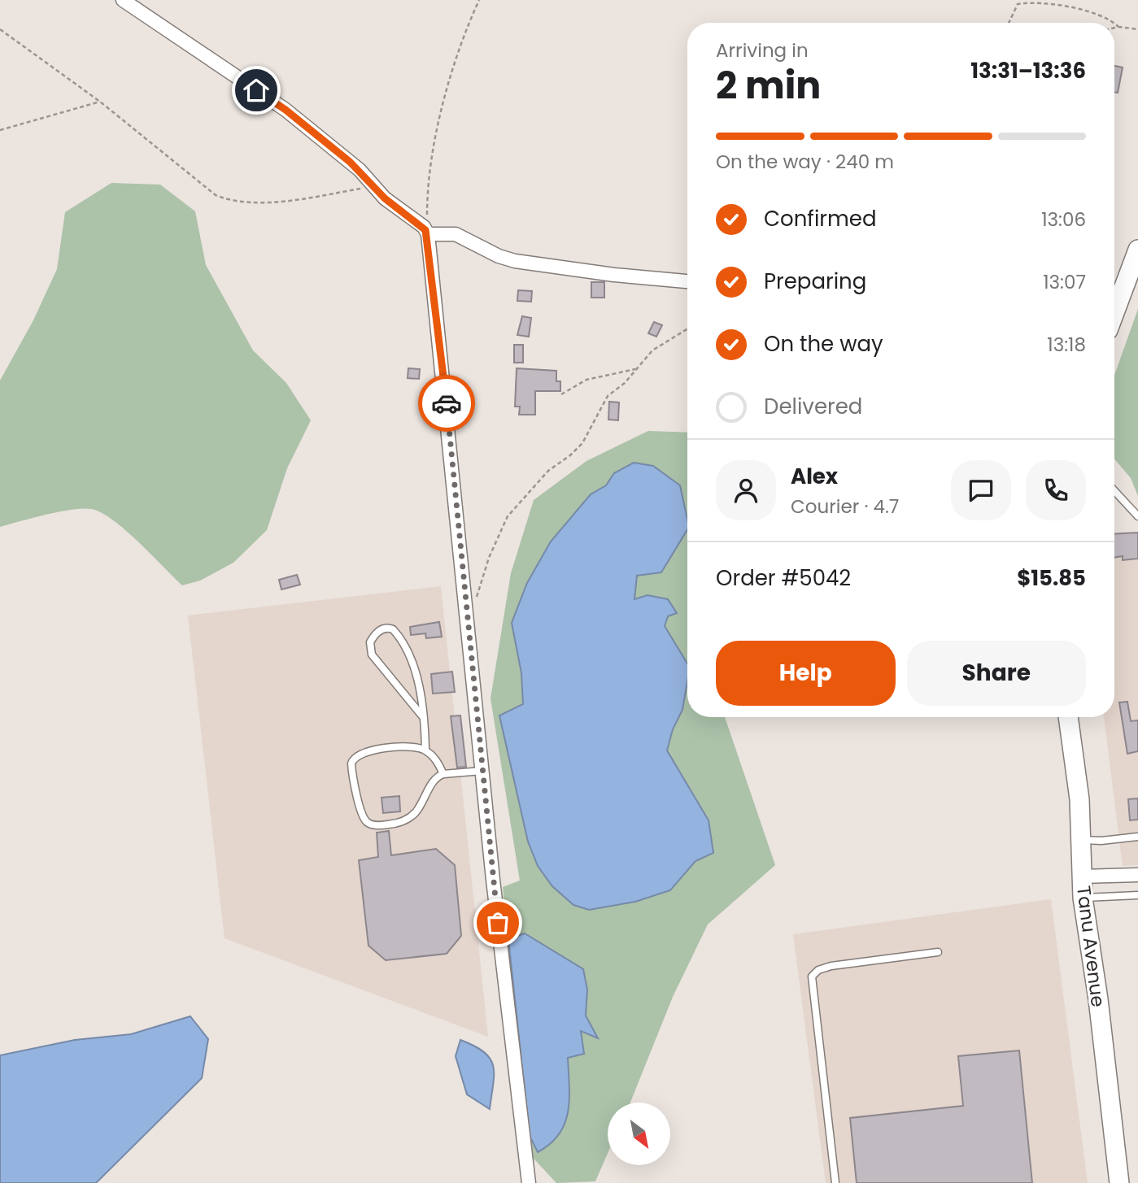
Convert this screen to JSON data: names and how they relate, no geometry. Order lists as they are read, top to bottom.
{
  "streets": {
    "street": ["Tanu Avenue"]
  },
  "north": "bottom right",
  "page": {
    "heading": ["2 min", "Arriving in", "13:31–13:36"],
    "panel": [
      "Alex",
      "Courier · 4.7",
      "Order #5042",
      "$15.85"
    ],
    "bar": "On the way · 240 m",
    "list": [
      ["Confirmed", "13:06"],
      ["Preparing", "13:07"],
      ["On the way", "13:18"],
      "Delivered"
    ],
    "buttons": ["Help", "Share"]
  }
}
